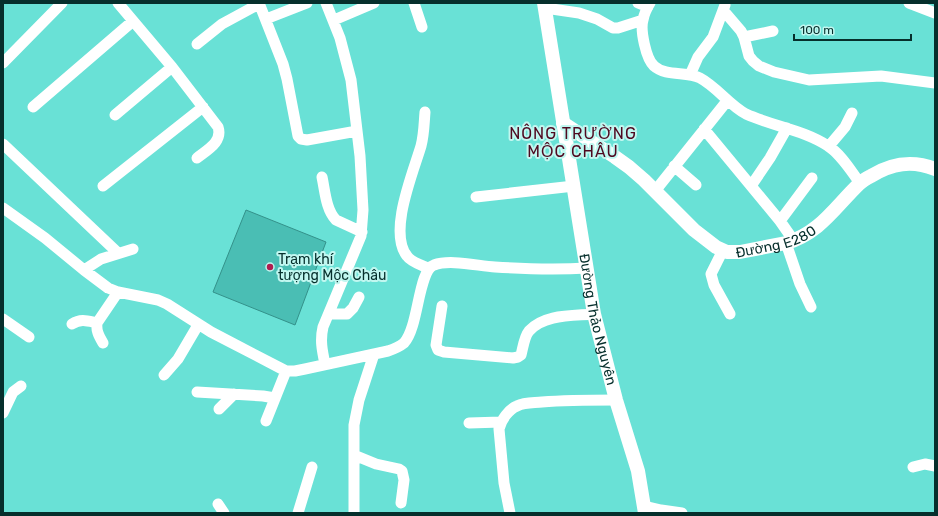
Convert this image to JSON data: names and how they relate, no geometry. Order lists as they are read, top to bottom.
{
  "streets": {
    "main road": ["Đường E280", "Đường Thảo Nguyên"]
  },
  "crossings": [
    ["Đường E280", "Đường Thảo Nguyên"]
  ],
  "districts": ["NÔNG TRƯỜNG MỘC CHÂU"],
  "places": ["Trạm khí tượng Mộc Châu"],
  "scale_bar": "100 m"
}
